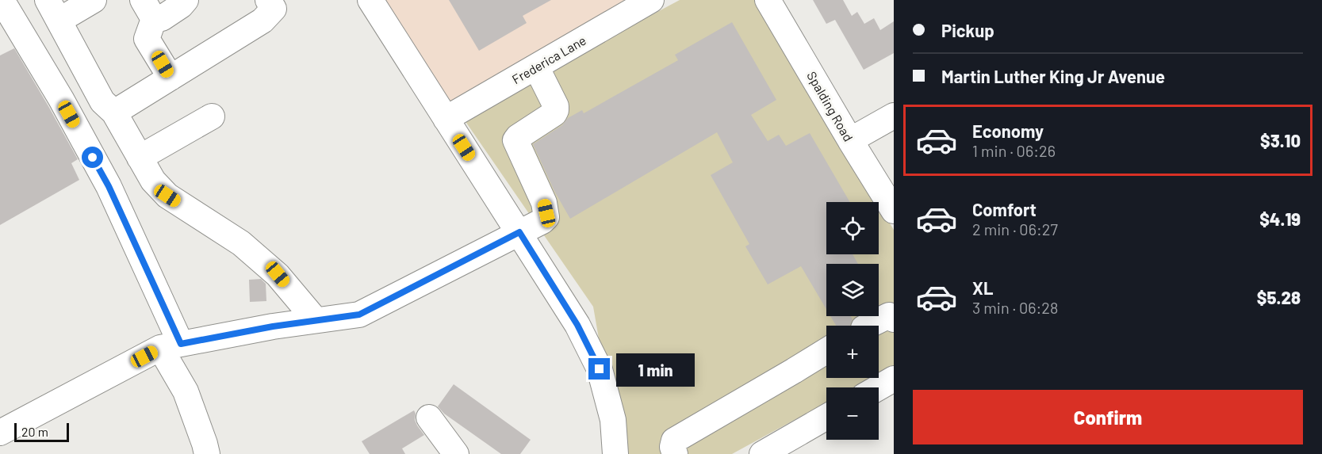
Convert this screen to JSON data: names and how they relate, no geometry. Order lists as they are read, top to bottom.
{
  "streets": {
    "street": ["Frederica Lane", "Spalding Road"]
  },
  "scale_bar": "20 m",
  "page": {
    "banner": ["Pickup", "Martin Luther King Jr Avenue"],
    "list": [
      {
        "name": "Economy",
        "note": "1 min · 06:26",
        "value": "$3.10"
      },
      {
        "name": "Comfort",
        "note": "2 min · 06:27",
        "value": "$4.19"
      },
      {
        "name": "XL",
        "note": "3 min · 06:28",
        "value": "$5.28"
      }
    ],
    "map_buttons": ["+", "−"],
    "bubble": "1 min",
    "buttons": "Confirm",
    "scale": "20 m"
  }
}
